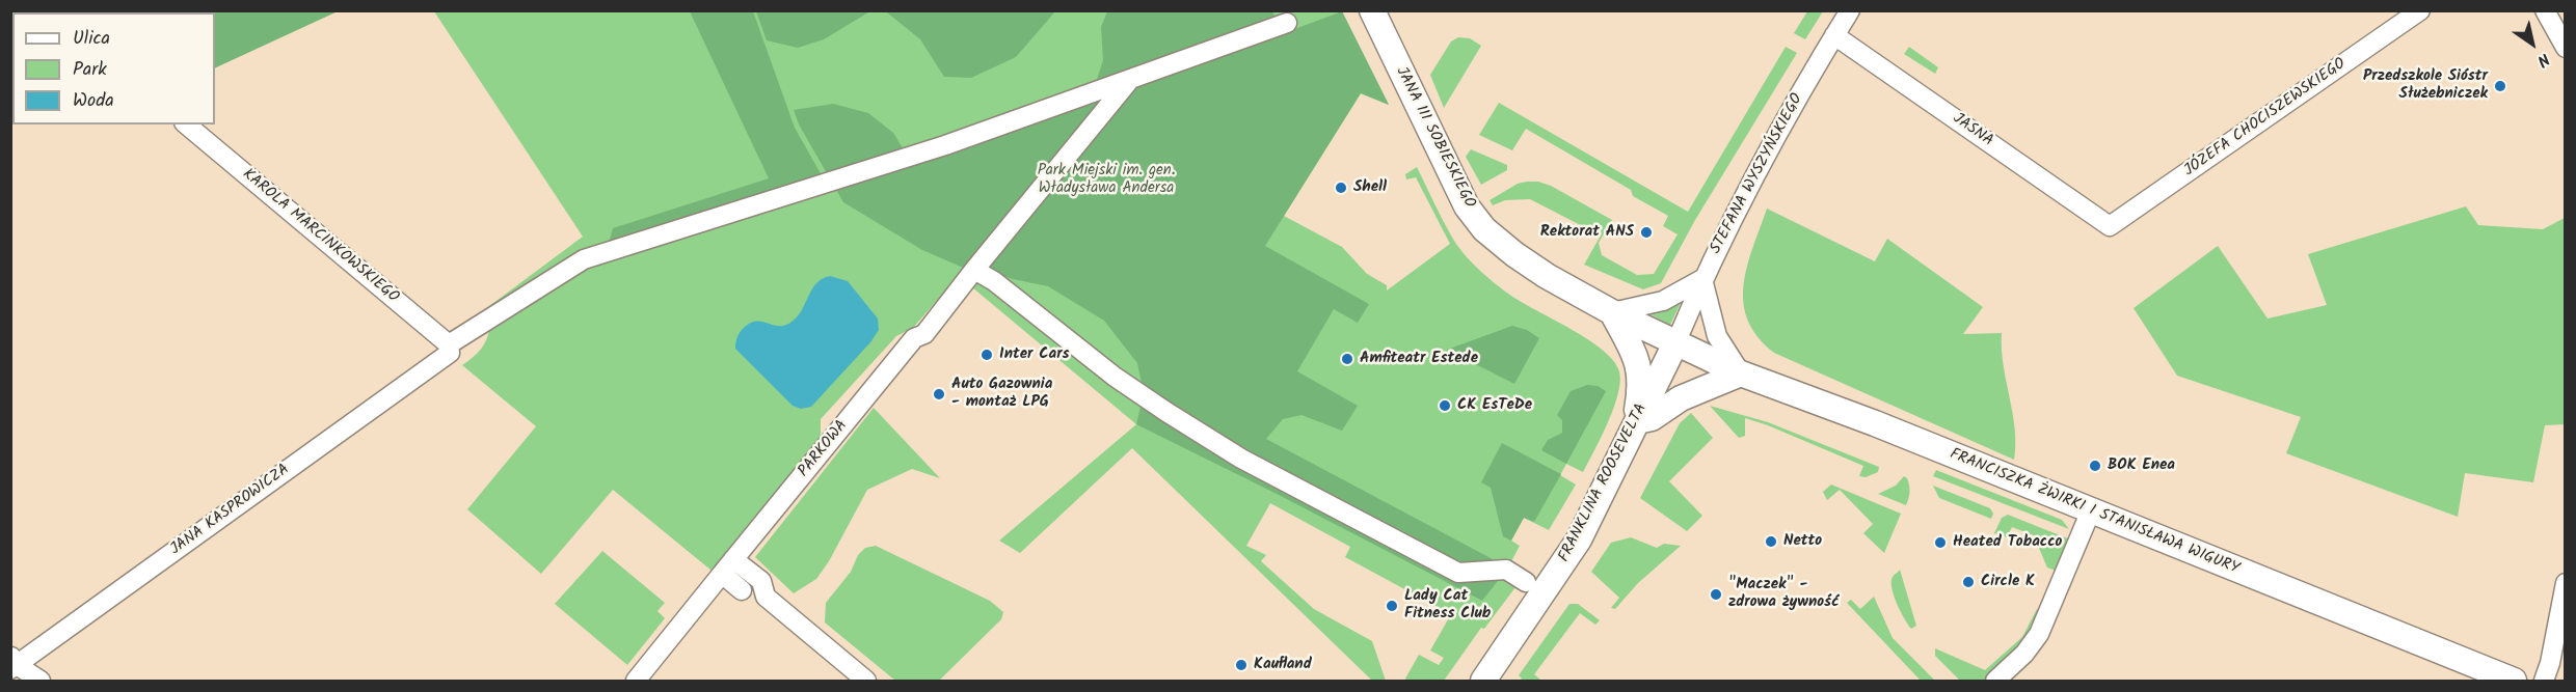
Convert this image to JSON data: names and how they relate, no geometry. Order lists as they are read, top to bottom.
{
  "streets": {
    "street": [
      "JÓZEFA CHOCISZEWSKIEGO",
      "JASNA",
      "JANA III SOBIESKIEGO",
      "STEFANA WYSZYŃSKIEGO",
      "KAROLA MARCINKOWSKIEGO",
      "PARKOWA",
      "FRANKLINA ROOSEVELTA",
      "JANA KASPROWICZA",
      "FRANCISZKA ŻWIRKI I STANISŁAWA WIGURY"
    ]
  },
  "crossings": [
    ["JÓZEFA CHOCISZEWSKIEGO", "JASNA"],
    ["JASNA", "STEFANA WYSZYŃSKIEGO"],
    ["JANA III SOBIESKIEGO", "STEFANA WYSZYŃSKIEGO"],
    ["JANA III SOBIESKIEGO", "FRANKLINA ROOSEVELTA"],
    ["JANA III SOBIESKIEGO", "FRANCISZKA ŻWIRKI I STANISŁAWA WIGURY"],
    ["STEFANA WYSZYŃSKIEGO", "FRANKLINA ROOSEVELTA"],
    ["STEFANA WYSZYŃSKIEGO", "FRANCISZKA ŻWIRKI I STANISŁAWA WIGURY"],
    ["KAROLA MARCINKOWSKIEGO", "JANA KASPROWICZA"],
    ["PARKOWA", "JANA KASPROWICZA"],
    ["FRANKLINA ROOSEVELTA", "FRANCISZKA ŻWIRKI I STANISŁAWA WIGURY"]
  ],
  "parks": ["Park Miejski im. gen. Władysława Andersa"],
  "places": [
    "Przedszkole Sióstr Służebniczek",
    "Shell",
    "Rektorat ANS",
    "Inter Cars",
    "Amfiteatr Estede",
    "Auto Gazownia - montaż LPG",
    "CK EsTeDe",
    "BOK Enea",
    "Netto",
    "Heated Tobacco",
    "Circle K",
    "\"Maczek\" - zdrowa żywność",
    "Lady Cat Fitness Club",
    "Kaufland"
  ],
  "legend": ["Ulica", "Park", "Woda"],
  "north": "bottom right"
}
